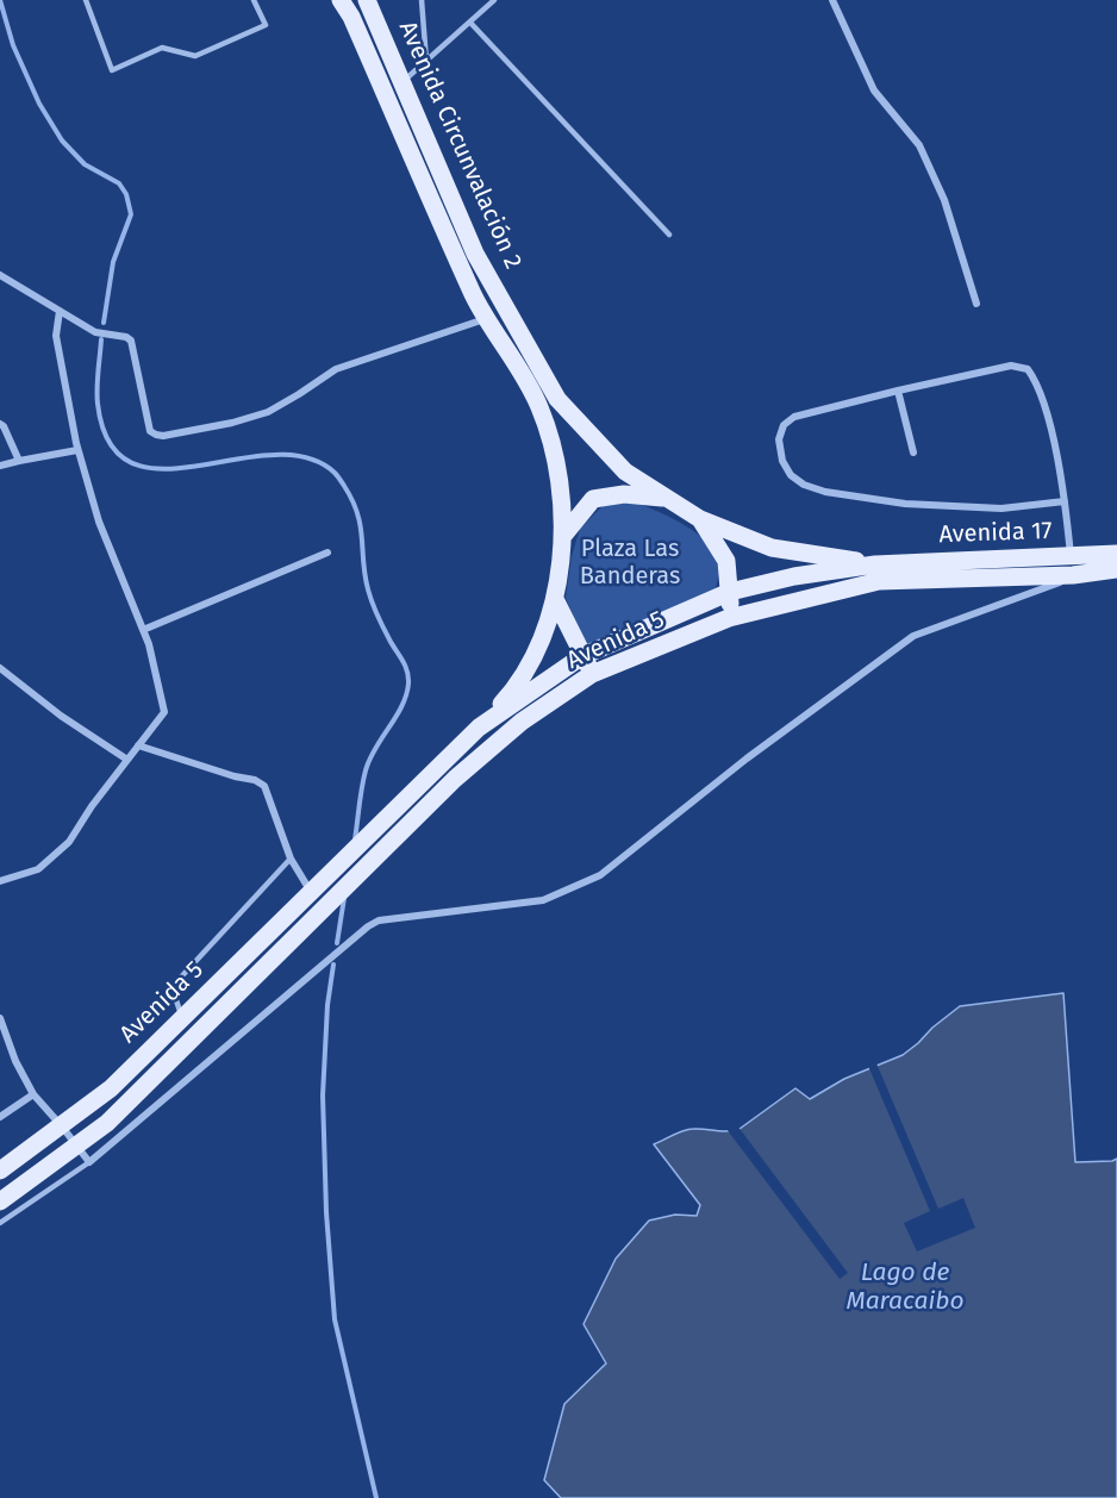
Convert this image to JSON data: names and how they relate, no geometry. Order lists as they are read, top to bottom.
{
  "streets": {
    "main road": ["Avenida Circunvalación 2", "Avenida 17", "Avenida 5"]
  },
  "crossings": [
    ["Avenida Circunvalación 2", "Avenida 17"],
    ["Avenida Circunvalación 2", "Avenida 5"],
    ["Avenida 17", "Avenida 5"]
  ],
  "water": ["Lago de Maracaibo"],
  "parks": ["Plaza Las Banderas"]
}
